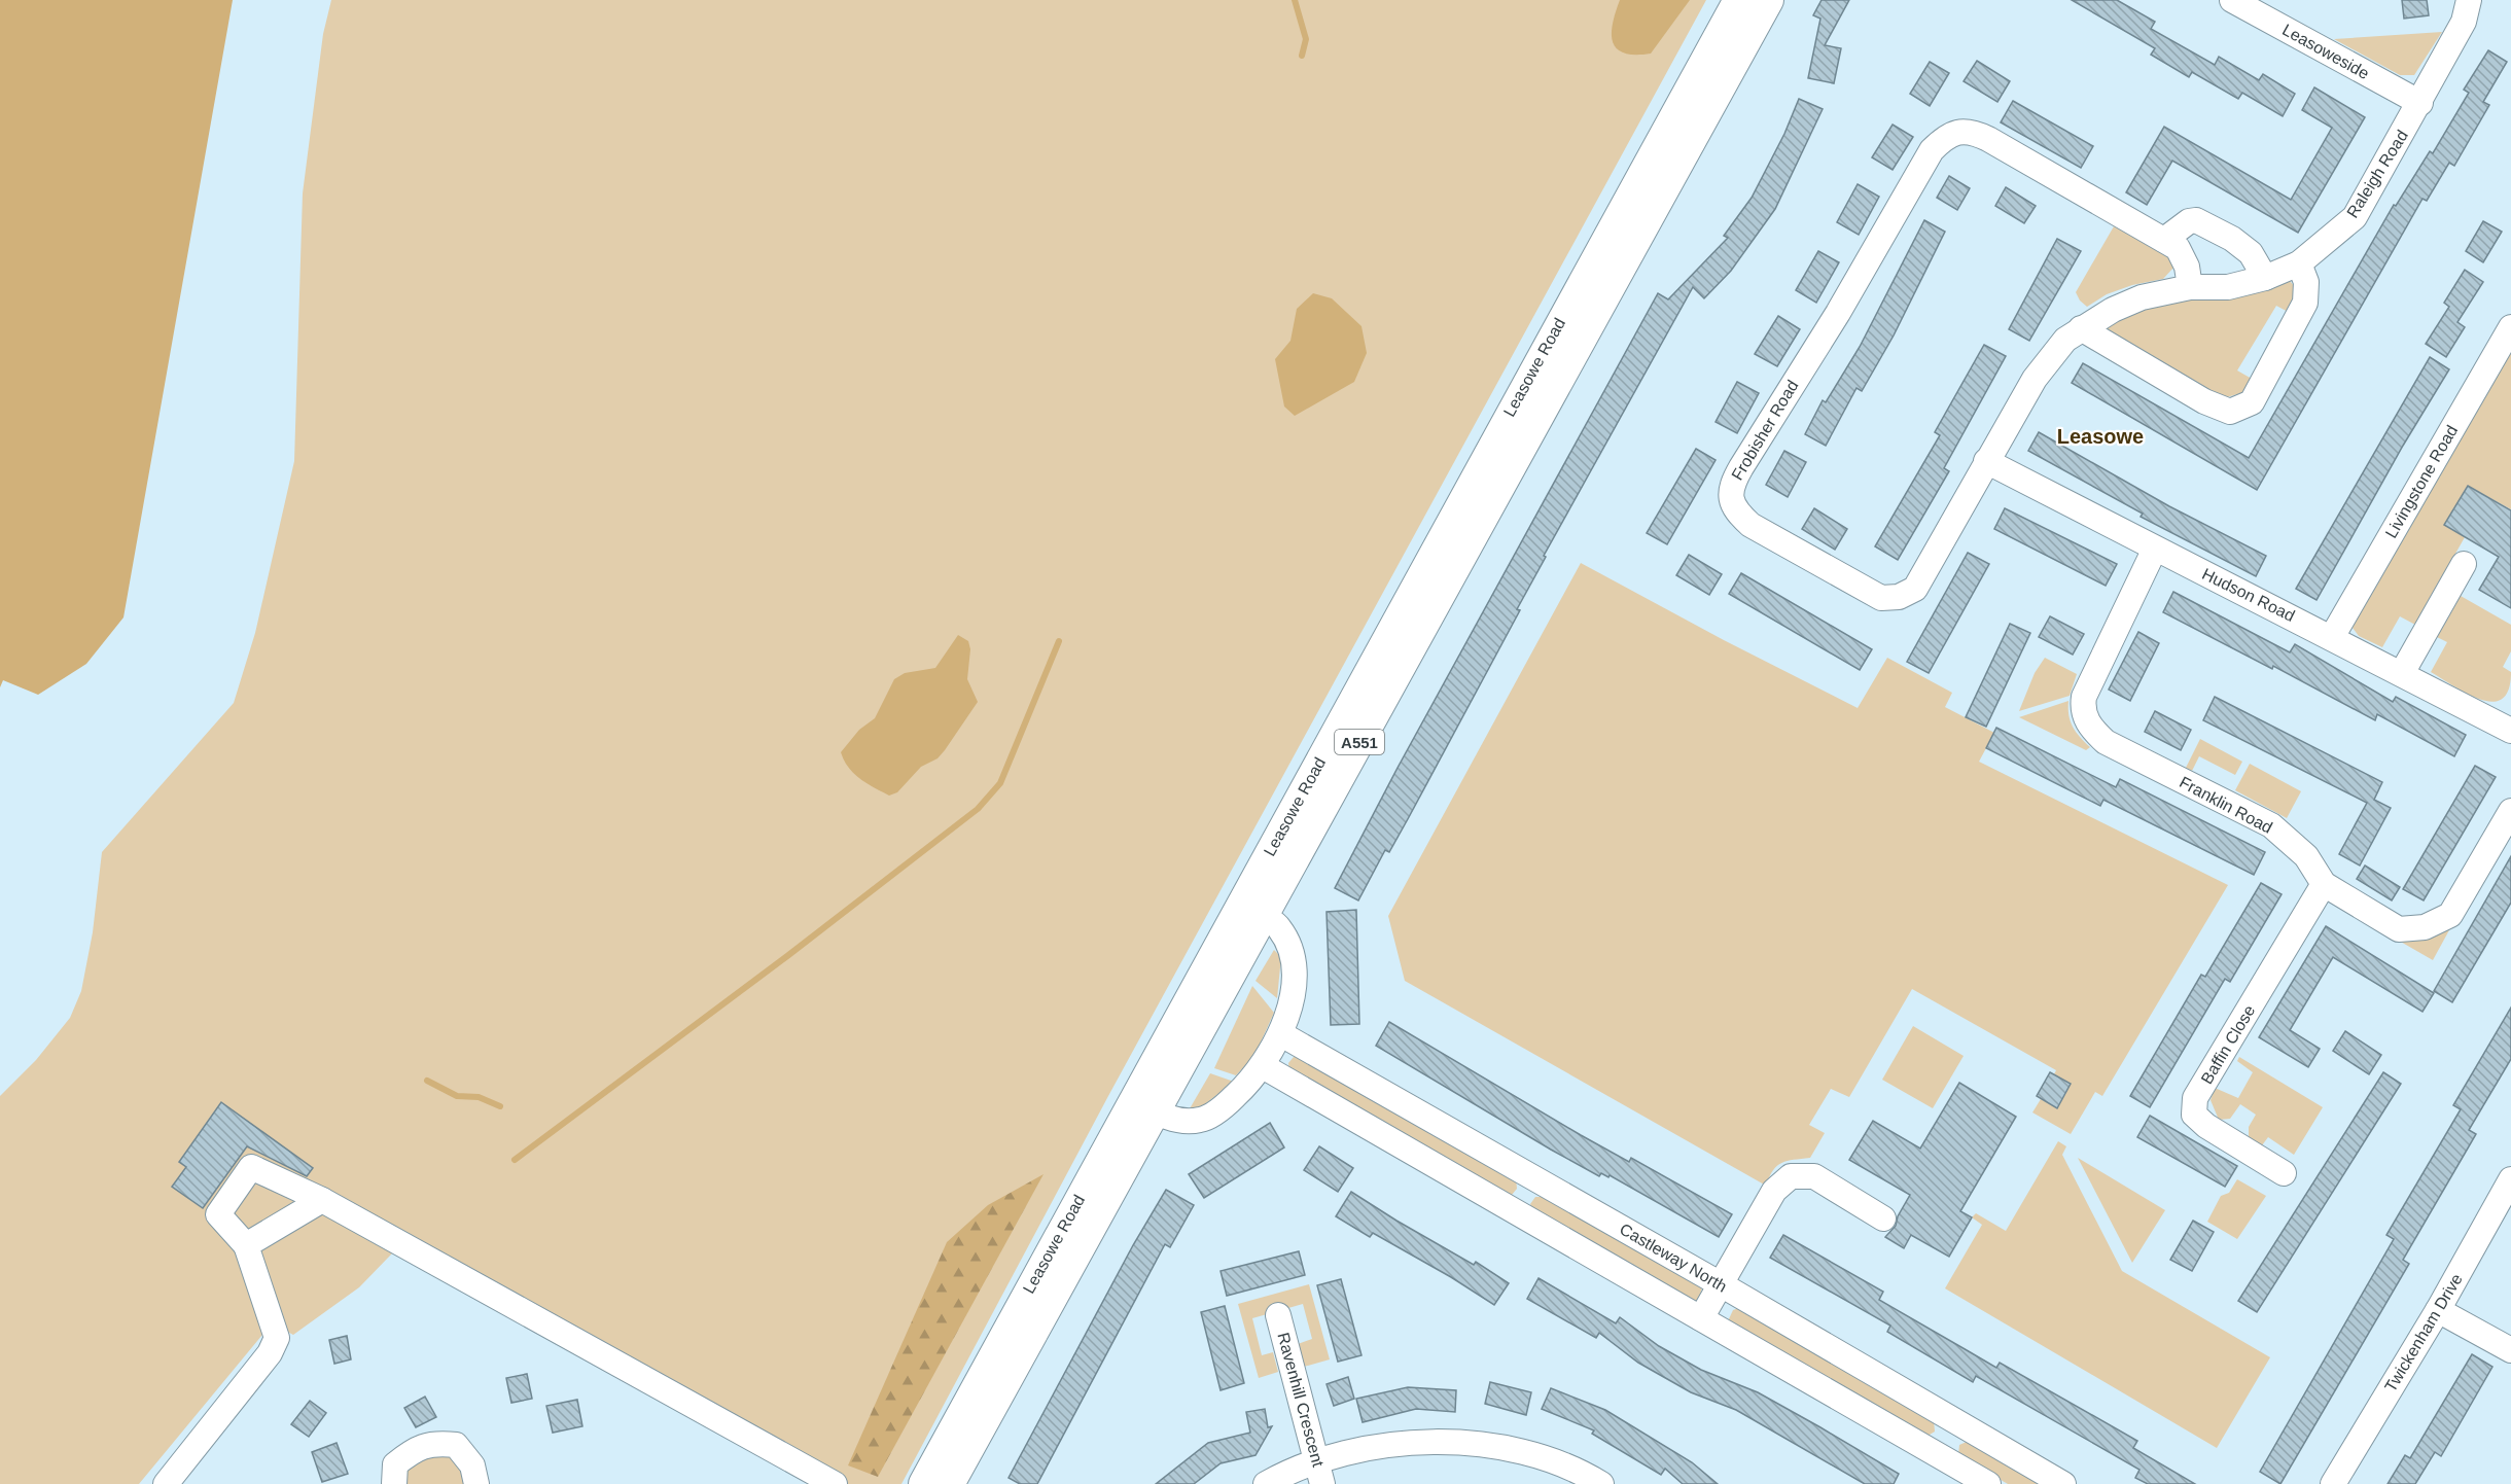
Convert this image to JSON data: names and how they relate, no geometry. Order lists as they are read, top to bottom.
{
  "streets": {
    "main road": ["Leasowe Road", "A551"],
    "street": [
      "Leasoweside",
      "Raleigh Road",
      "Frobisher Road",
      "Livingstone Road",
      "Hudson Road",
      "Franklin Road",
      "Baffin Close",
      "Castleway North",
      "Twickenham Drive",
      "Ravenhill Crescent"
    ]
  },
  "crossings": [
    ["Leasoweside", "Raleigh Road"],
    ["Raleigh Road", "Frobisher Road"],
    ["Frobisher Road", "Hudson Road"],
    ["Livingstone Road", "Hudson Road"],
    ["Hudson Road", "Franklin Road"],
    ["Franklin Road", "Baffin Close"]
  ],
  "districts": ["Leasowe"]
}
